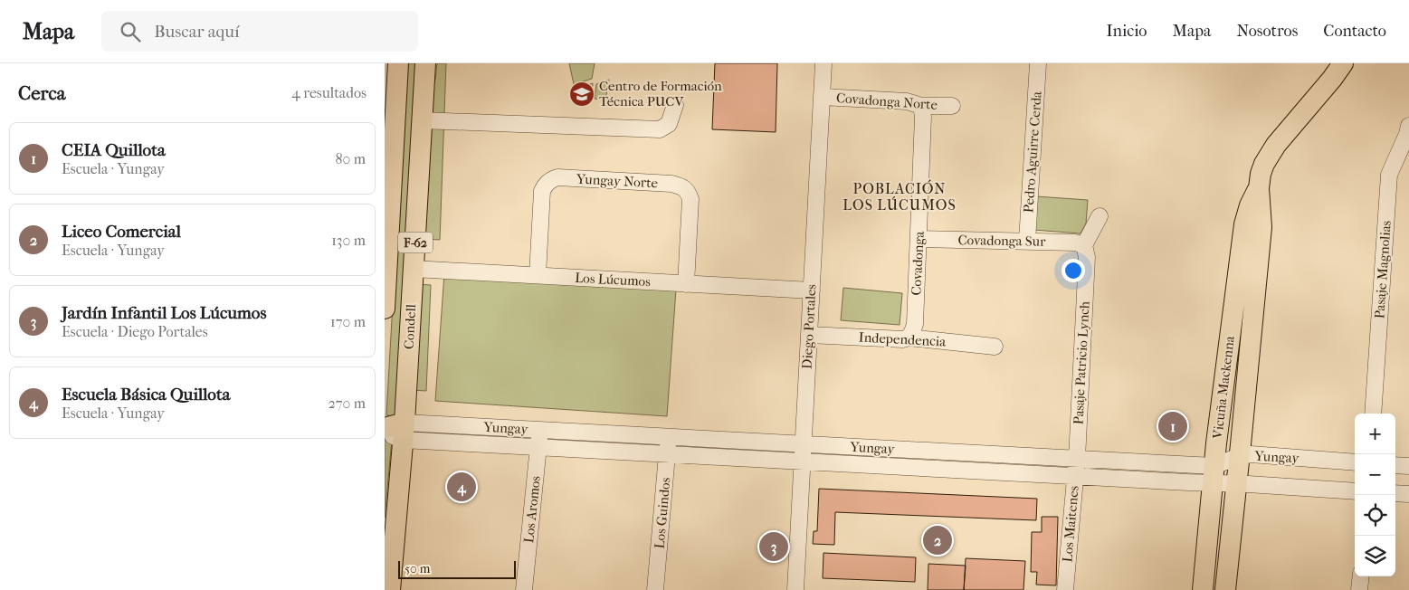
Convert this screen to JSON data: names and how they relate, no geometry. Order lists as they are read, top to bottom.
{
  "streets": {
    "main road": [
      "F-62",
      "Condell",
      "Vicuña Mackenna",
      "Yungay"
    ],
    "street": [
      "Covadonga Norte",
      "Pedro Aguirre Cerda",
      "Yungay Norte",
      "Covadonga Sur",
      "Covadonga",
      "Pasaje Magnolias",
      "Los Lúcumos",
      "Diego Portales",
      "Independencia",
      "Pasaje Patricio Lynch",
      "Los Aromos",
      "Los Guindos",
      "Los Maitenes"
    ]
  },
  "crossings": [
    ["Covadonga Norte", "Covadonga"],
    ["Covadonga Norte", "Diego Portales"],
    ["Pedro Aguirre Cerda", "Covadonga Sur"],
    ["Yungay Norte", "Los Lúcumos"],
    ["Covadonga Sur", "Covadonga"],
    ["Covadonga Sur", "Pasaje Patricio Lynch"],
    ["Covadonga", "Independencia"],
    ["Los Lúcumos", "Condell"],
    ["Los Lúcumos", "Diego Portales"],
    ["Condell", "Yungay"],
    ["Diego Portales", "Independencia"],
    ["Diego Portales", "Yungay"],
    ["Pasaje Patricio Lynch", "Yungay"],
    ["Pasaje Patricio Lynch", "Los Maitenes"],
    ["Vicuña Mackenna", "Yungay"],
    ["Yungay", "Los Aromos"],
    ["Yungay", "Los Guindos"],
    ["Yungay", "Los Maitenes"]
  ],
  "districts": ["POBLACIÓN LOS LÚCUMOS"],
  "places": {
    "school or university": ["Centro de Formación Técnica PUCV"]
  },
  "scale_bar": "50 m",
  "page": {
    "header": "Mapa",
    "search": "Buscar aquí",
    "nav": [
      "Inicio",
      "Mapa",
      "Nosotros",
      "Contacto"
    ],
    "heading": ["Cerca", "4 resultados"],
    "list": [
      {
        "mark": "1",
        "name": "CEIA Quillota",
        "note": "Escuela · Yungay",
        "value": "80 m"
      },
      {
        "mark": "2",
        "name": "Liceo Comercial",
        "note": "Escuela · Yungay",
        "value": "130 m"
      },
      {
        "mark": "3",
        "name": "Jardín Infantil Los Lúcumos",
        "note": "Escuela · Diego Portales",
        "value": "170 m"
      },
      {
        "mark": "4",
        "name": "Escuela Básica Quillota",
        "note": "Escuela · Yungay",
        "value": "270 m"
      }
    ],
    "pins": [
      "1",
      "4",
      "2",
      "3"
    ],
    "map_buttons": ["+", "−"],
    "scale": "50 m"
  }
}
